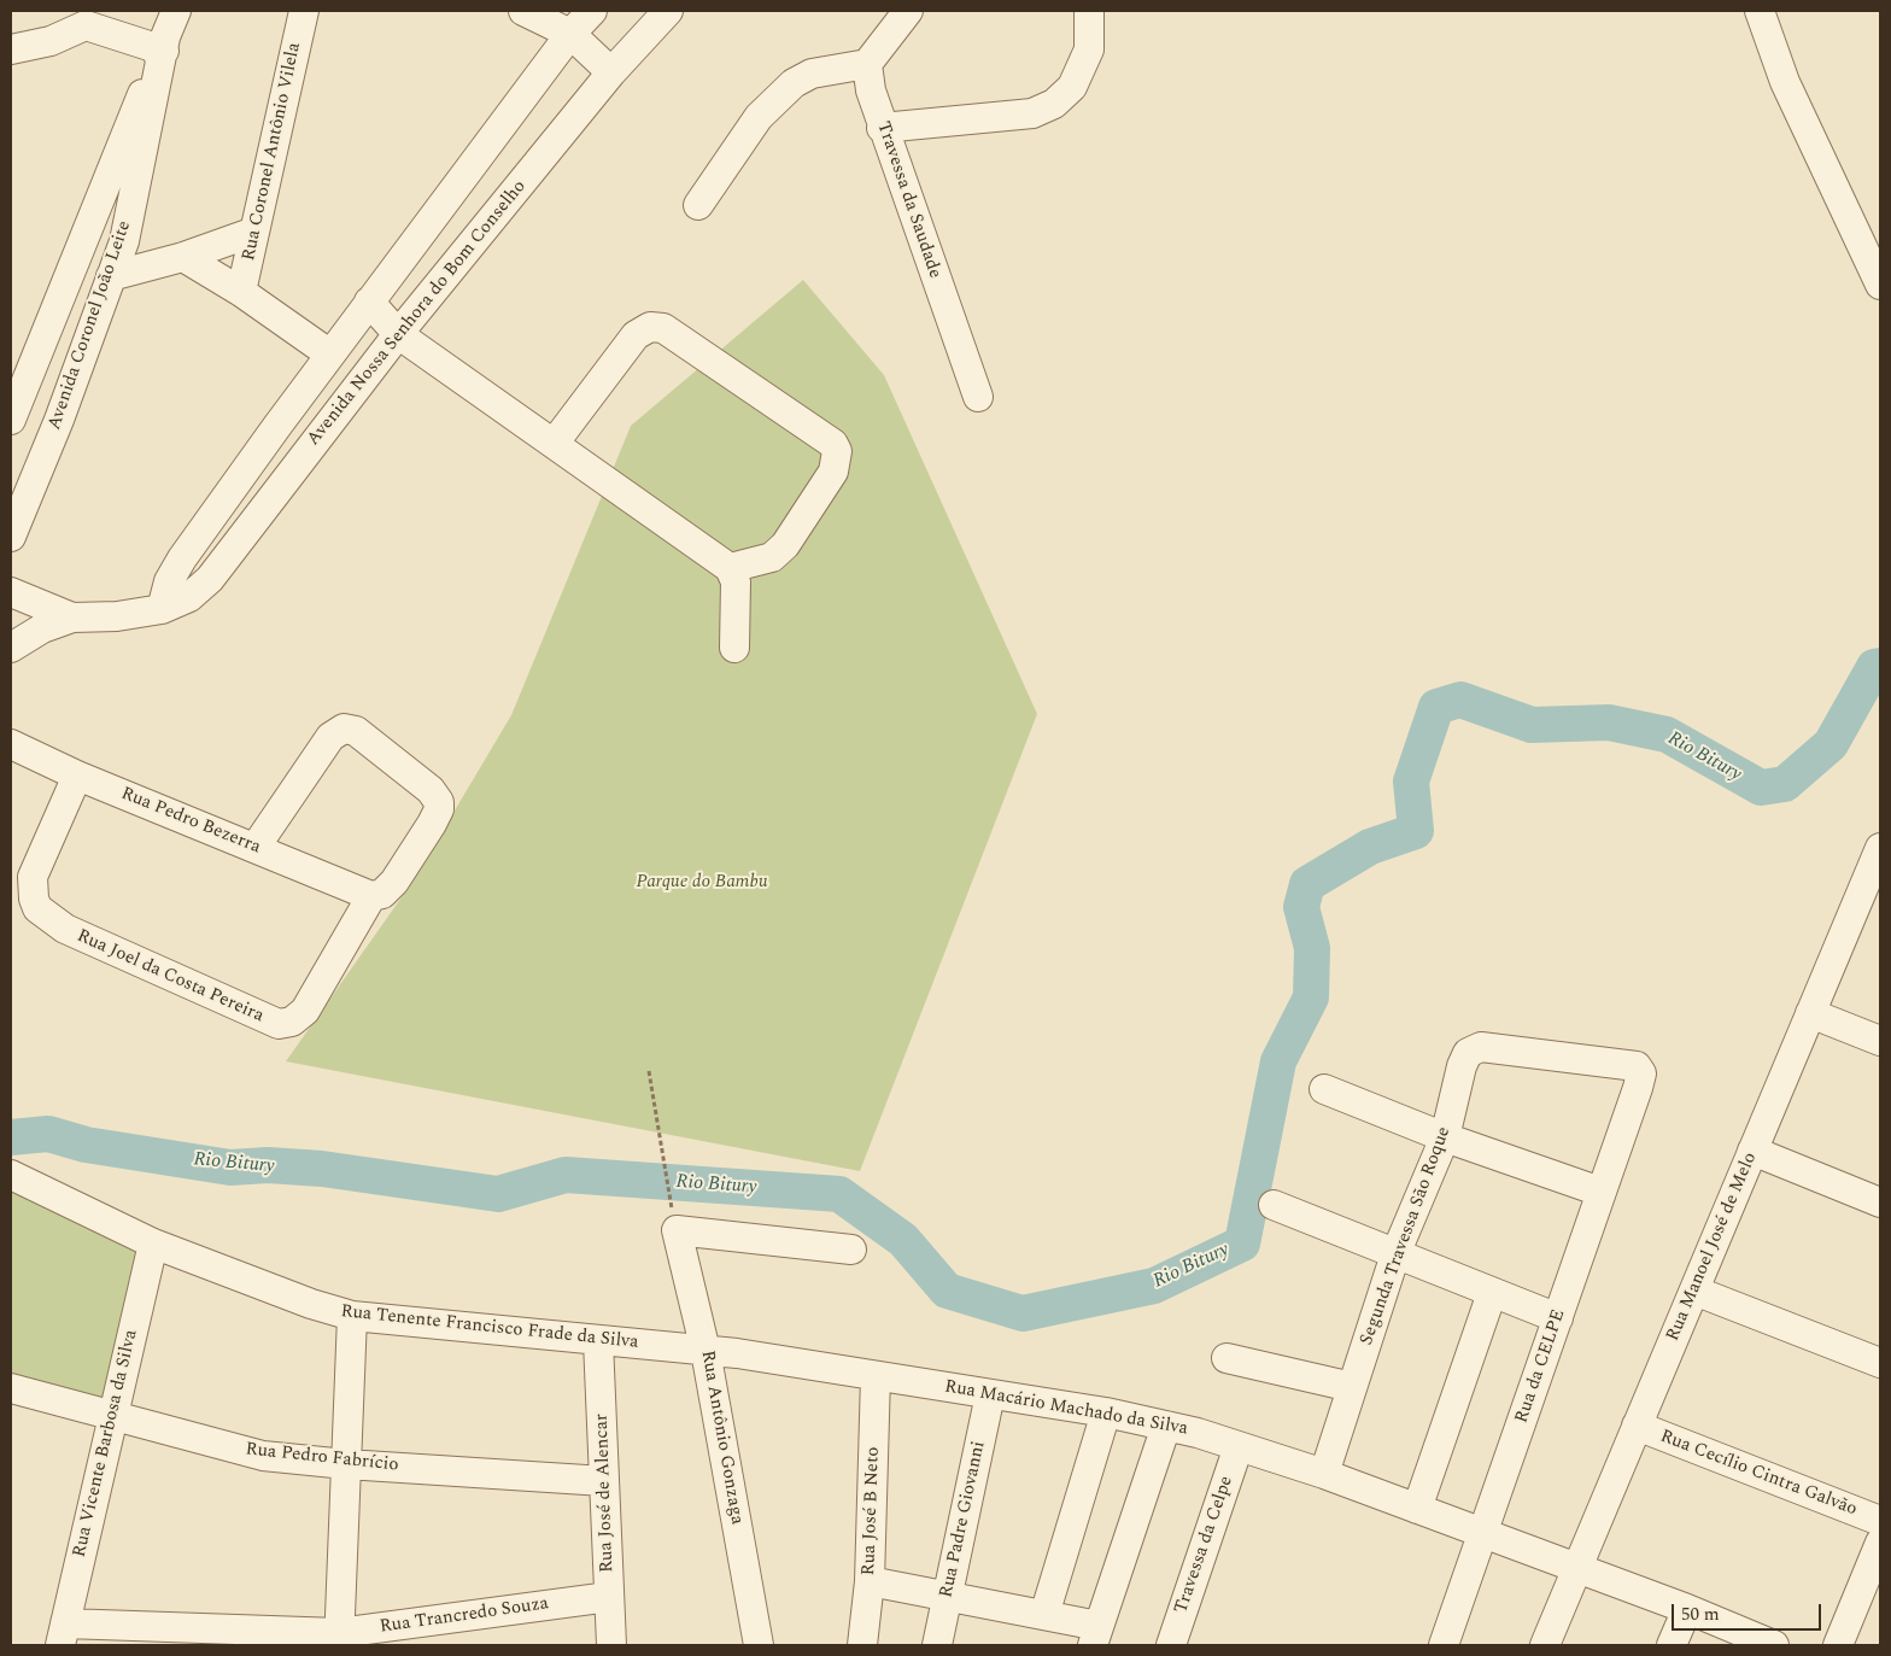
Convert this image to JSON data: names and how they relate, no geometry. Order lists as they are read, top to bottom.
{
  "streets": {
    "street": [
      "Rua Coronel Antônio Vilela",
      "Travessa da Saudade",
      "Avenida Nossa Senhora do Bom Conselho",
      "Avenida Coronel João Leite",
      "Rua Pedro Bezerra",
      "Rua Joel da Costa Pereira",
      "Segunda Travessa São Roque",
      "Rua Manoel José de Melo",
      "Rua Tenente Francisco Frade da Silva",
      "Rua da CELPE",
      "Rua Macário Machado da Silva",
      "Rua Antônio Gonzaga",
      "Rua Vicente Barbosa da Silva",
      "Rua Pedro Fabrício",
      "Rua Cecílio Cintra Galvão",
      "Rua José de Alencar",
      "Rua José B Neto",
      "Rua Padre Giovanni",
      "Travessa da Celpe",
      "Rua Trancredo Souza"
    ]
  },
  "crossings": [
    ["Rua Pedro Bezerra", "Rua Joel da Costa Pereira"],
    ["Segunda Travessa São Roque", "Rua da CELPE"],
    ["Segunda Travessa São Roque", "Rua Macário Machado da Silva"],
    ["Rua Manoel José de Melo", "Rua Macário Machado da Silva"],
    ["Rua Manoel José de Melo", "Rua Cecílio Cintra Galvão"],
    ["Rua Tenente Francisco Frade da Silva", "Rua Macário Machado da Silva"],
    ["Rua Tenente Francisco Frade da Silva", "Rua Antônio Gonzaga"],
    ["Rua Tenente Francisco Frade da Silva", "Rua Vicente Barbosa da Silva"],
    ["Rua Tenente Francisco Frade da Silva", "Rua José de Alencar"],
    ["Rua da CELPE", "Rua Macário Machado da Silva"],
    ["Rua Macário Machado da Silva", "Rua Antônio Gonzaga"],
    ["Rua Macário Machado da Silva", "Rua José B Neto"],
    ["Rua Macário Machado da Silva", "Rua Padre Giovanni"],
    ["Rua Macário Machado da Silva", "Travessa da Celpe"],
    ["Rua Vicente Barbosa da Silva", "Rua Pedro Fabrício"],
    ["Rua Vicente Barbosa da Silva", "Rua Trancredo Souza"],
    ["Rua Pedro Fabrício", "Rua José de Alencar"],
    ["Rua José de Alencar", "Rua Trancredo Souza"]
  ],
  "water": ["Rio Bitury"],
  "parks": ["Parque do Bambu"],
  "scale_bar": "50 m"
}
